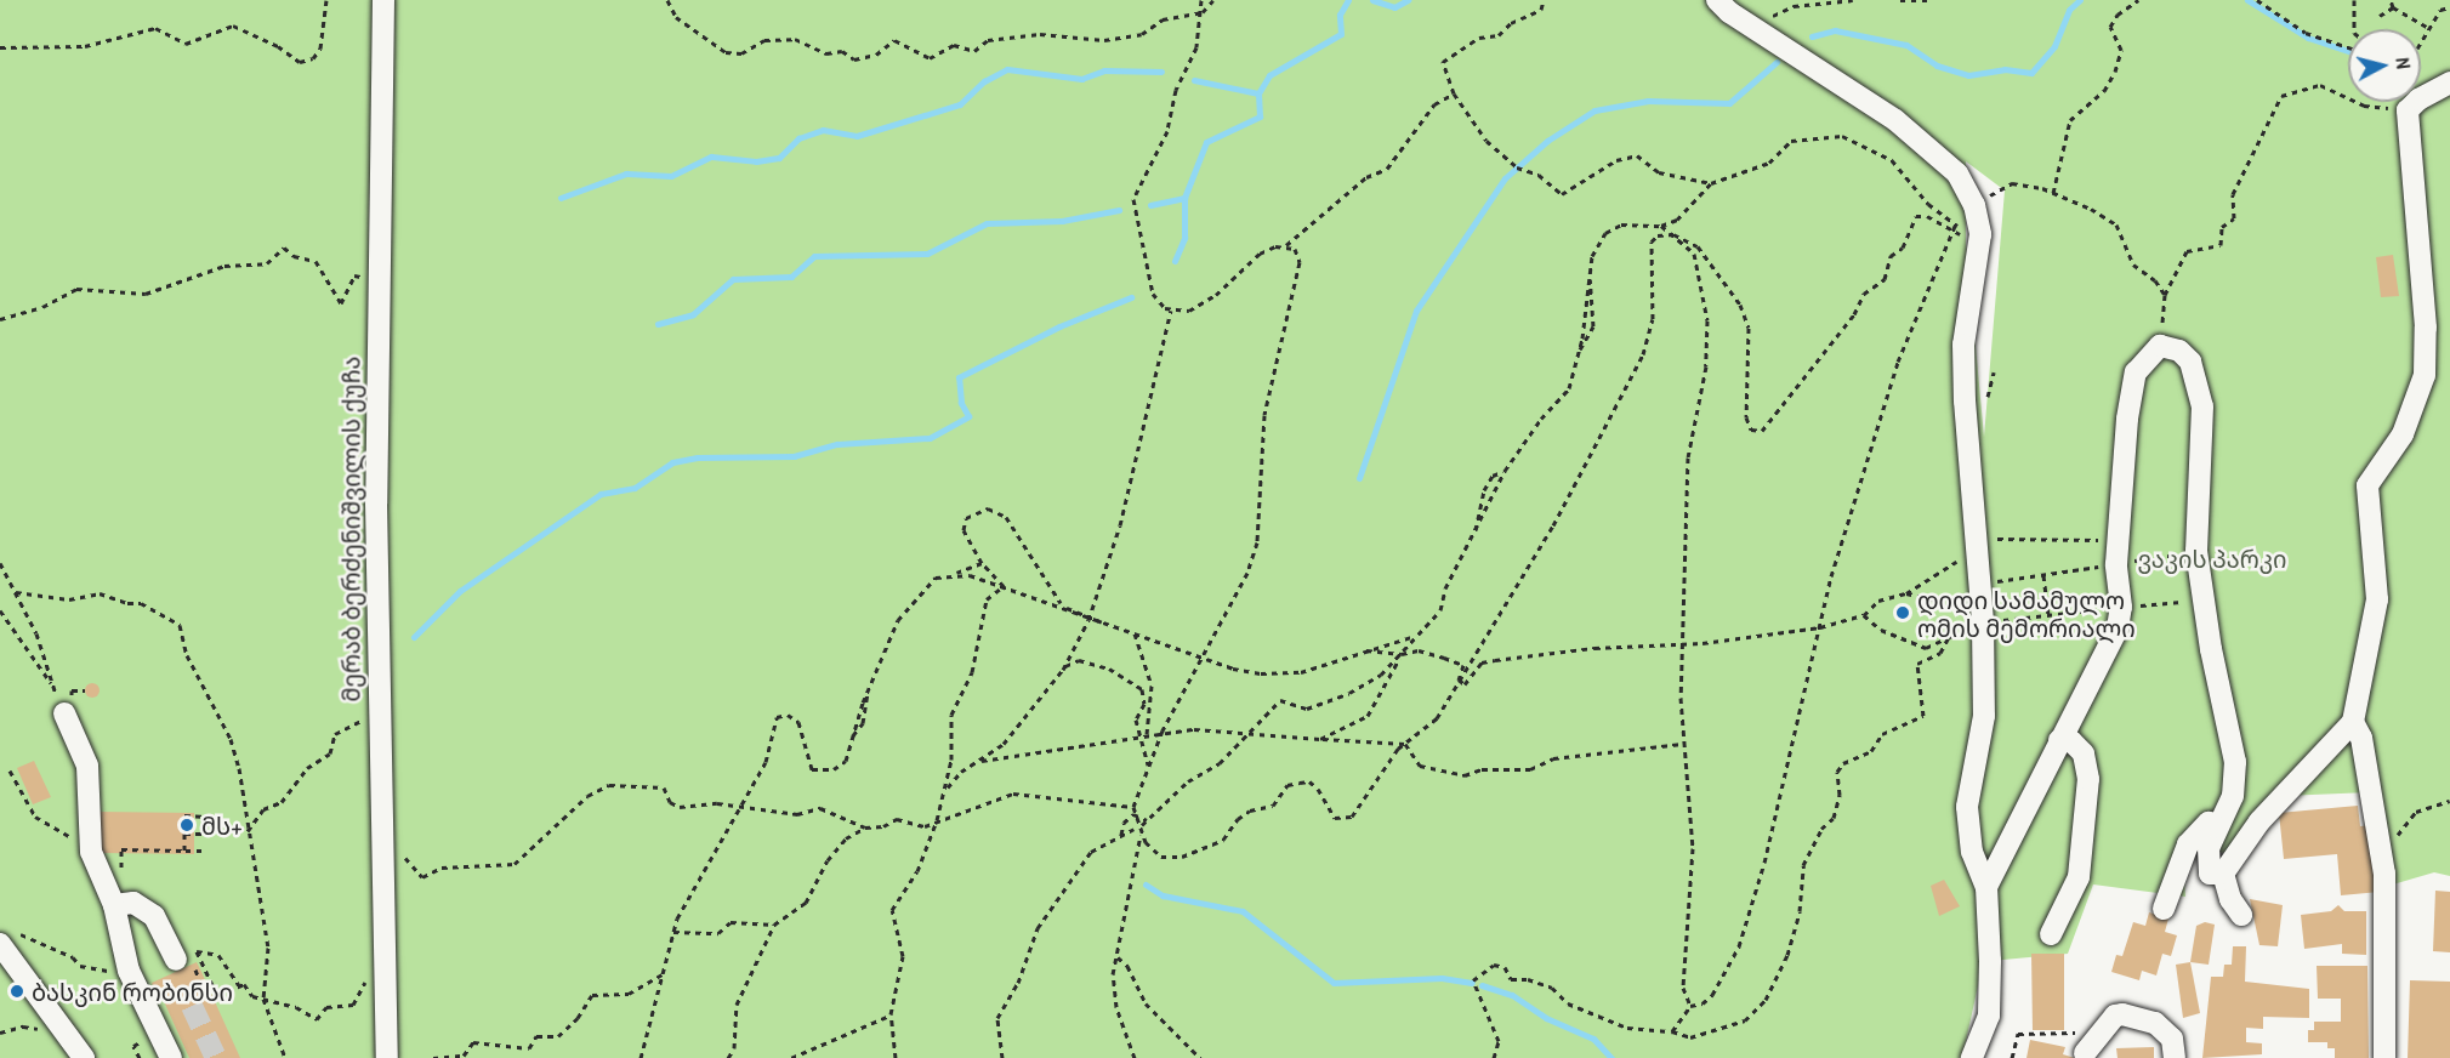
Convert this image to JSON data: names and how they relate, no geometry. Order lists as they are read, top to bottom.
{
  "streets": {
    "street": ["მერაბ ბერძენიშვილის ქუჩა"]
  },
  "parks": ["ვაკის პარკი"],
  "places": ["დიდი სამამულო ომის მემორიალი", "მს+", "ბასკინ რობინსი"],
  "north": "right"
}
